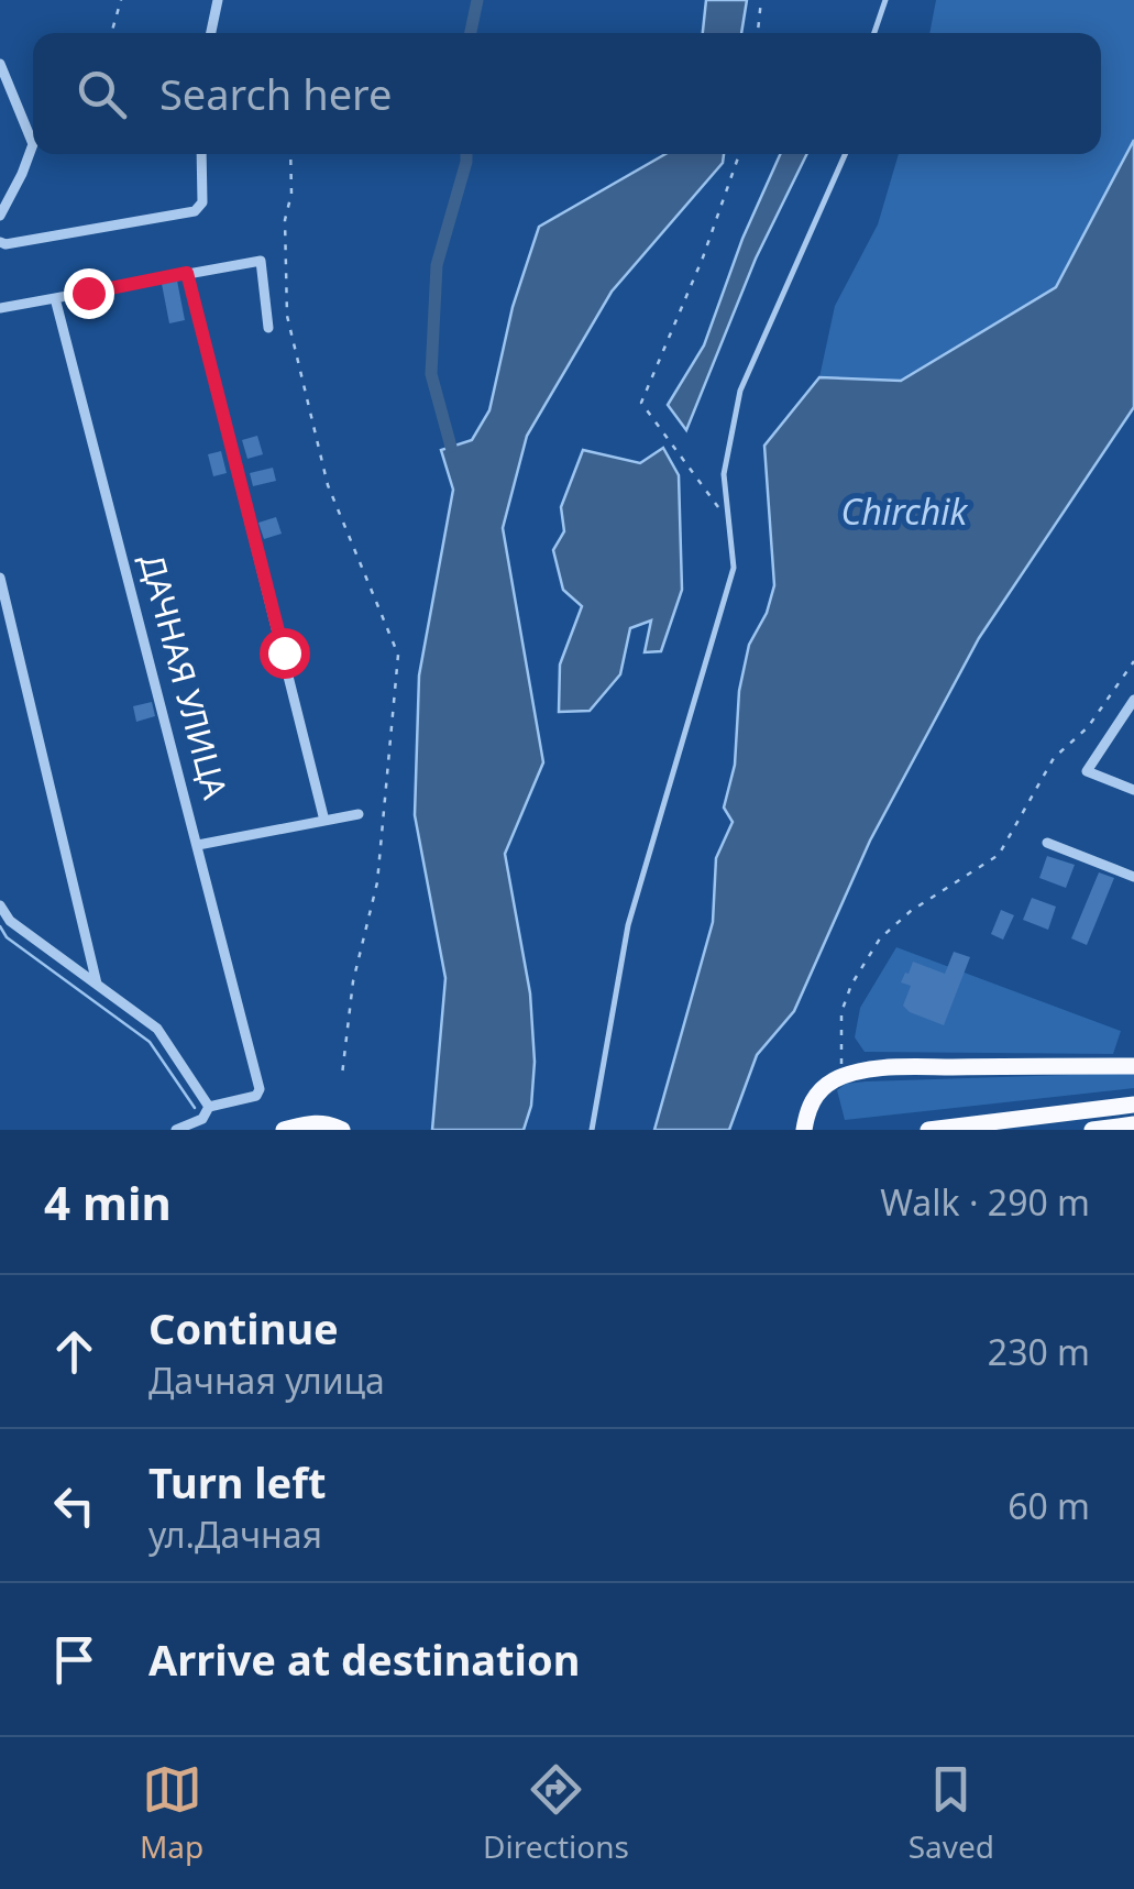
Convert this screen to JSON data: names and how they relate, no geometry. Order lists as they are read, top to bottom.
{
  "streets": {
    "street": ["ДАЧНАЯ УЛИЦА"]
  },
  "water": ["Chirchik"],
  "page": {
    "search": "Search here",
    "heading": ["4 min", "Walk · 290 m"],
    "list": [
      ["Continue", "Дачная улица", "230 m"],
      ["Turn left", "ул.Дачная", "60 m"],
      "Arrive at destination"
    ],
    "nav": ["Map", "Directions", "Saved"]
  }
}
